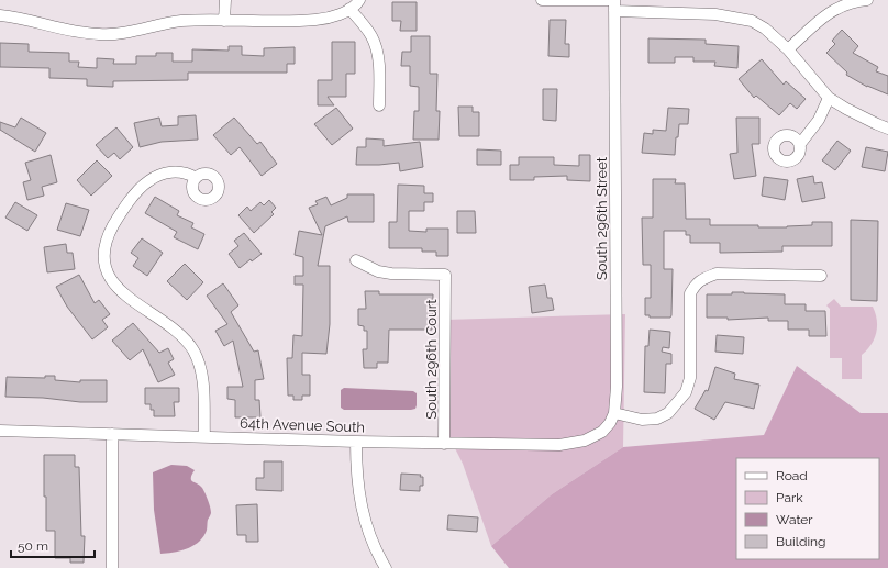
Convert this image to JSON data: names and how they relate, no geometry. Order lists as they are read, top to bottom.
{
  "streets": {
    "street": ["South 296th Street", "South 296th Court", "64th Avenue South"]
  },
  "crossings": [
    ["South 296th Street", "64th Avenue South"],
    ["South 296th Court", "64th Avenue South"]
  ],
  "legend": [
    "Road",
    "Park",
    "Water",
    "Building"
  ],
  "scale_bar": "50 m"
}
